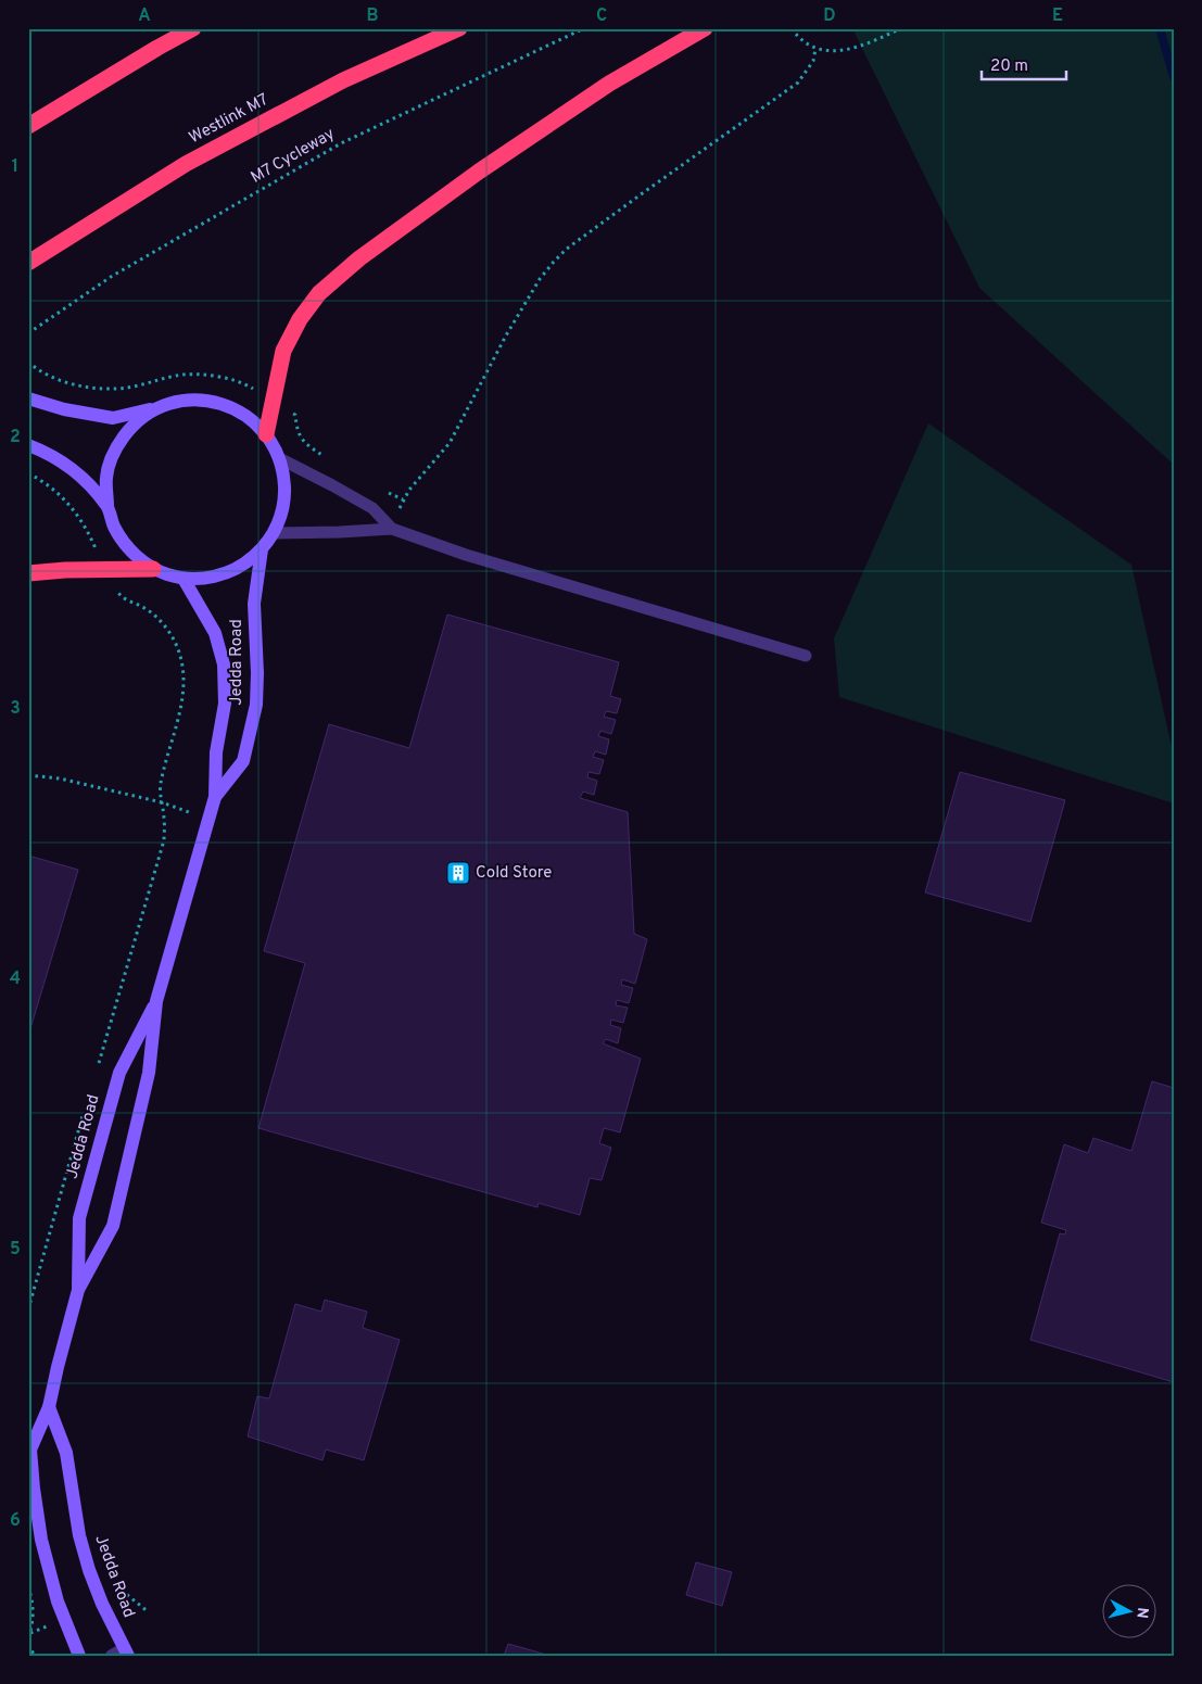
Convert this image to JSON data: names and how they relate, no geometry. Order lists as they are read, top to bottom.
{
  "streets": {
    "highway": ["Westlink M7"],
    "main road": ["Jedda Road"],
    "path": ["M7 Cycleway"]
  },
  "places": {
    "building": ["Cold Store"]
  },
  "scale_bar": "20 m",
  "north": "right",
  "grid": {
    "columns": [
      "A",
      "B",
      "C",
      "D",
      "E"
    ],
    "rows": [
      "1",
      "2",
      "3",
      "4",
      "5",
      "6"
    ]
  }
}
